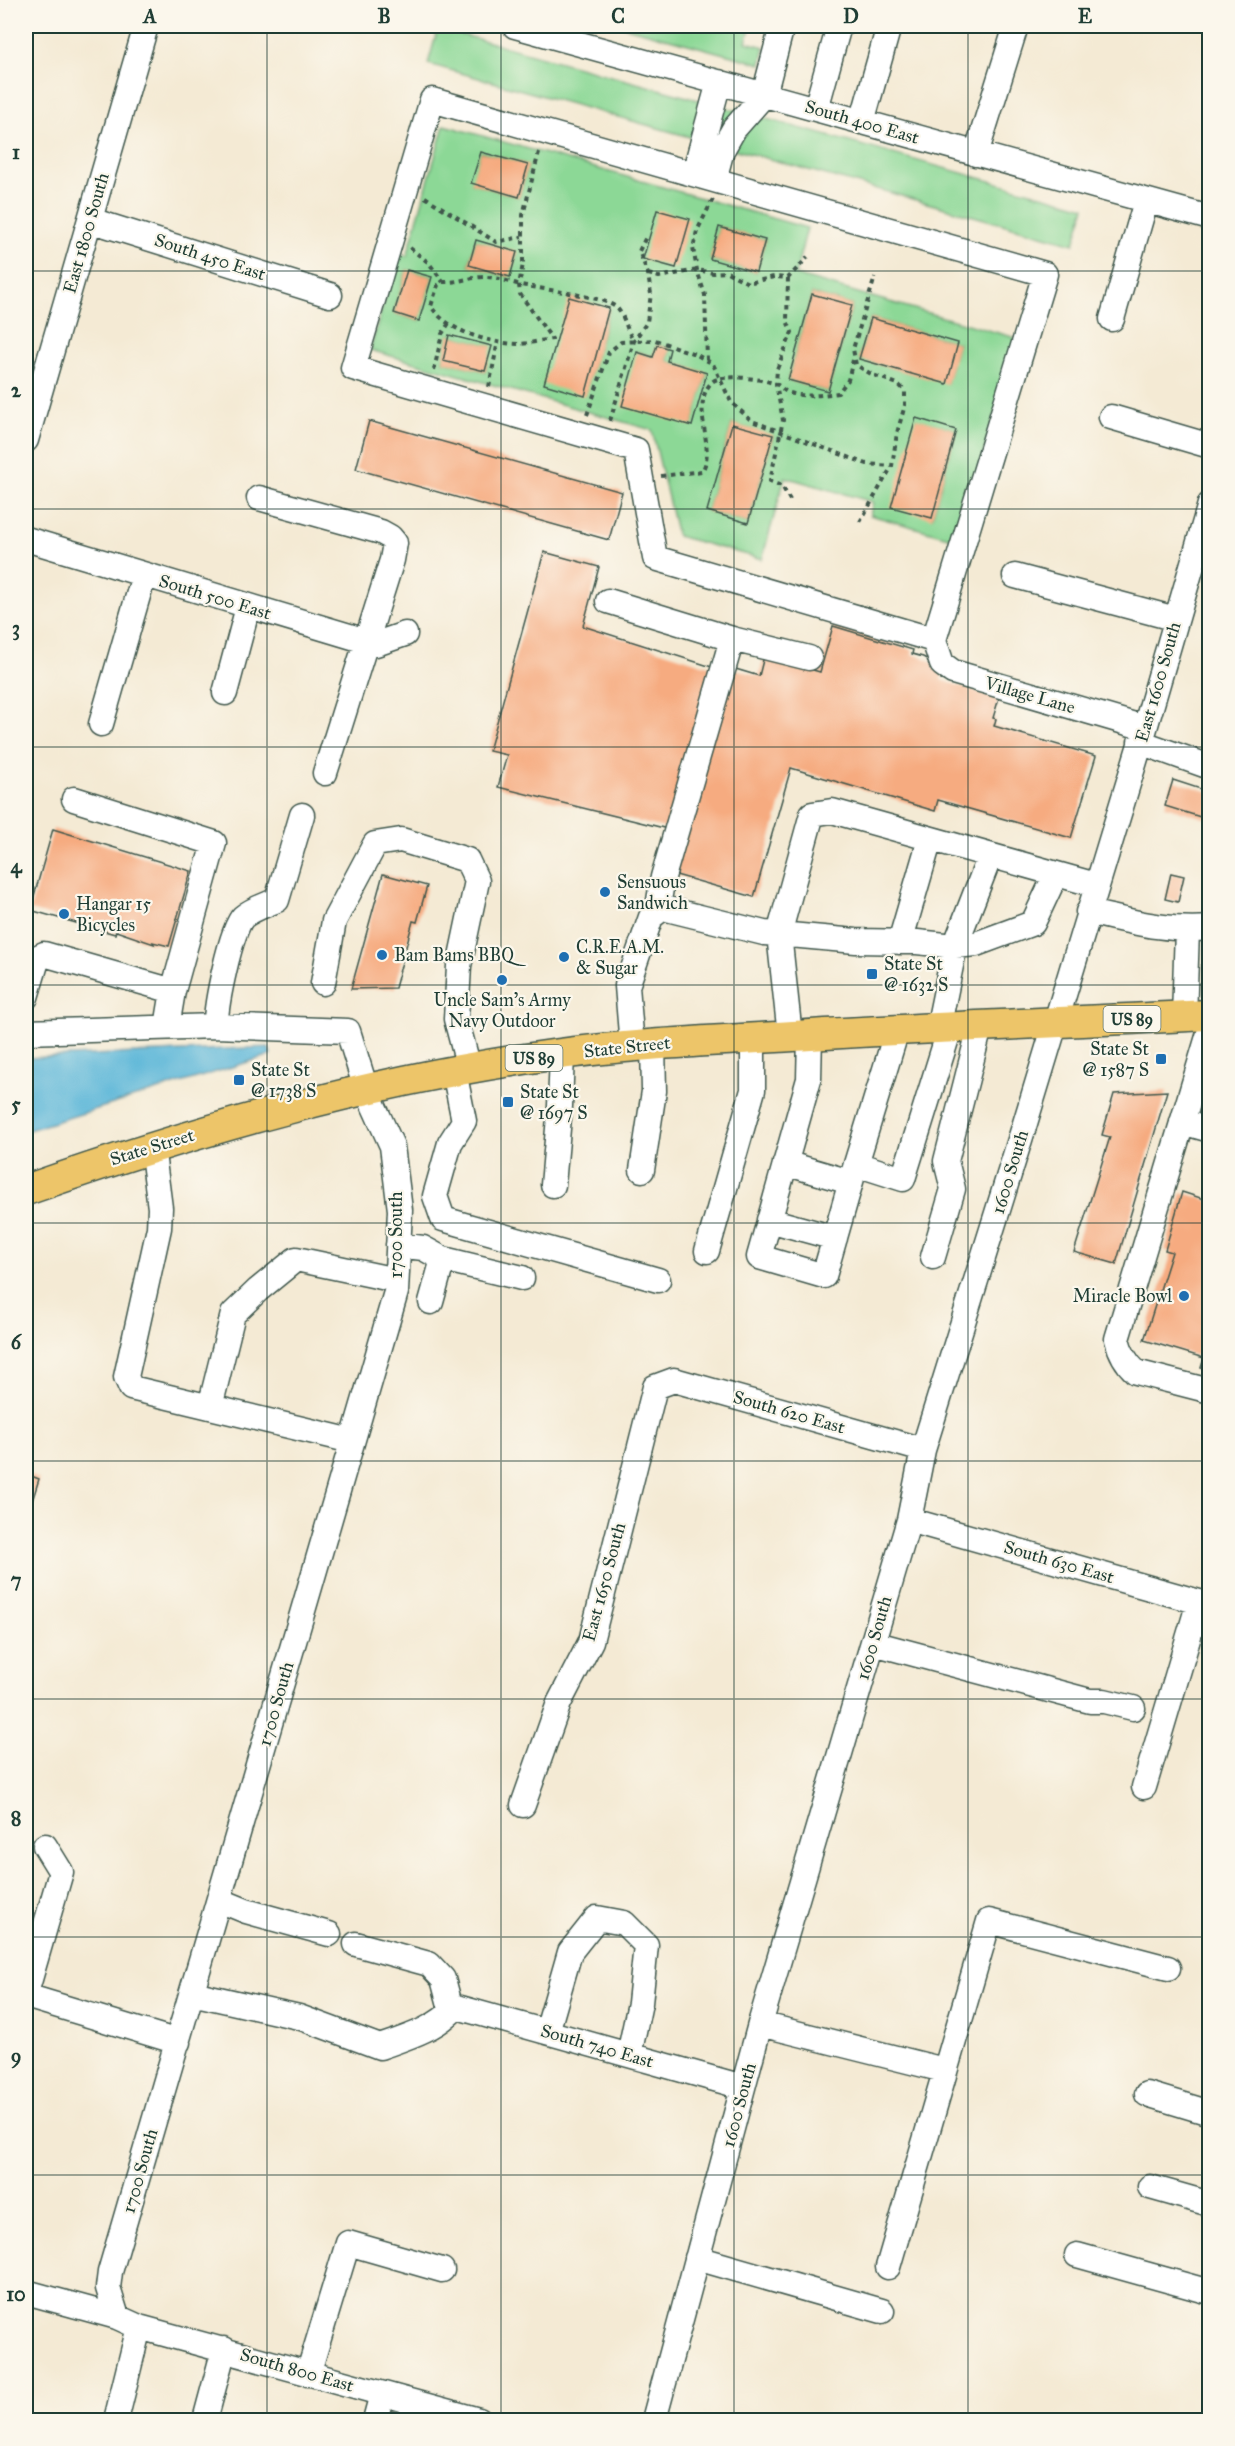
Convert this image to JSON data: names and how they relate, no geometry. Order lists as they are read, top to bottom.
{
  "streets": {
    "main road": ["US 89", "State Street"],
    "street": [
      "South 400 East",
      "East 1800 South",
      "South 450 East",
      "South 500 East",
      "East 1600 South",
      "Village Lane",
      "1600 South",
      "1700 South",
      "South 620 East",
      "South 630 East",
      "East 1650 South",
      "South 740 East",
      "South 800 East"
    ]
  },
  "crossings": [
    ["East 1800 South", "South 450 East"],
    ["East 1600 South", "Village Lane"],
    ["East 1600 South", "1600 South"],
    ["State Street", "1600 South"],
    ["State Street", "1700 South"],
    ["1600 South", "South 620 East"],
    ["1600 South", "South 630 East"],
    ["1600 South", "South 740 East"],
    ["1700 South", "South 800 East"],
    ["South 620 East", "East 1650 South"]
  ],
  "places": {
    "other": [
      "Sensuous Sandwich",
      "Hangar 15 Bicycles",
      "Bam Bams BBQ",
      "C.R.E.A.M. & Sugar",
      "Uncle Sam's Army Navy Outdoor",
      "Miracle Bowl"
    ],
    "transit": [
      "State St @ 1632 S",
      "State St @ 1587 S",
      "State St @ 1738 S",
      "State St @ 1697 S"
    ]
  },
  "grid": {
    "columns": [
      "A",
      "B",
      "C",
      "D",
      "E"
    ],
    "rows": [
      "1",
      "2",
      "3",
      "4",
      "5",
      "6",
      "7",
      "8",
      "9",
      "10"
    ]
  }
}
